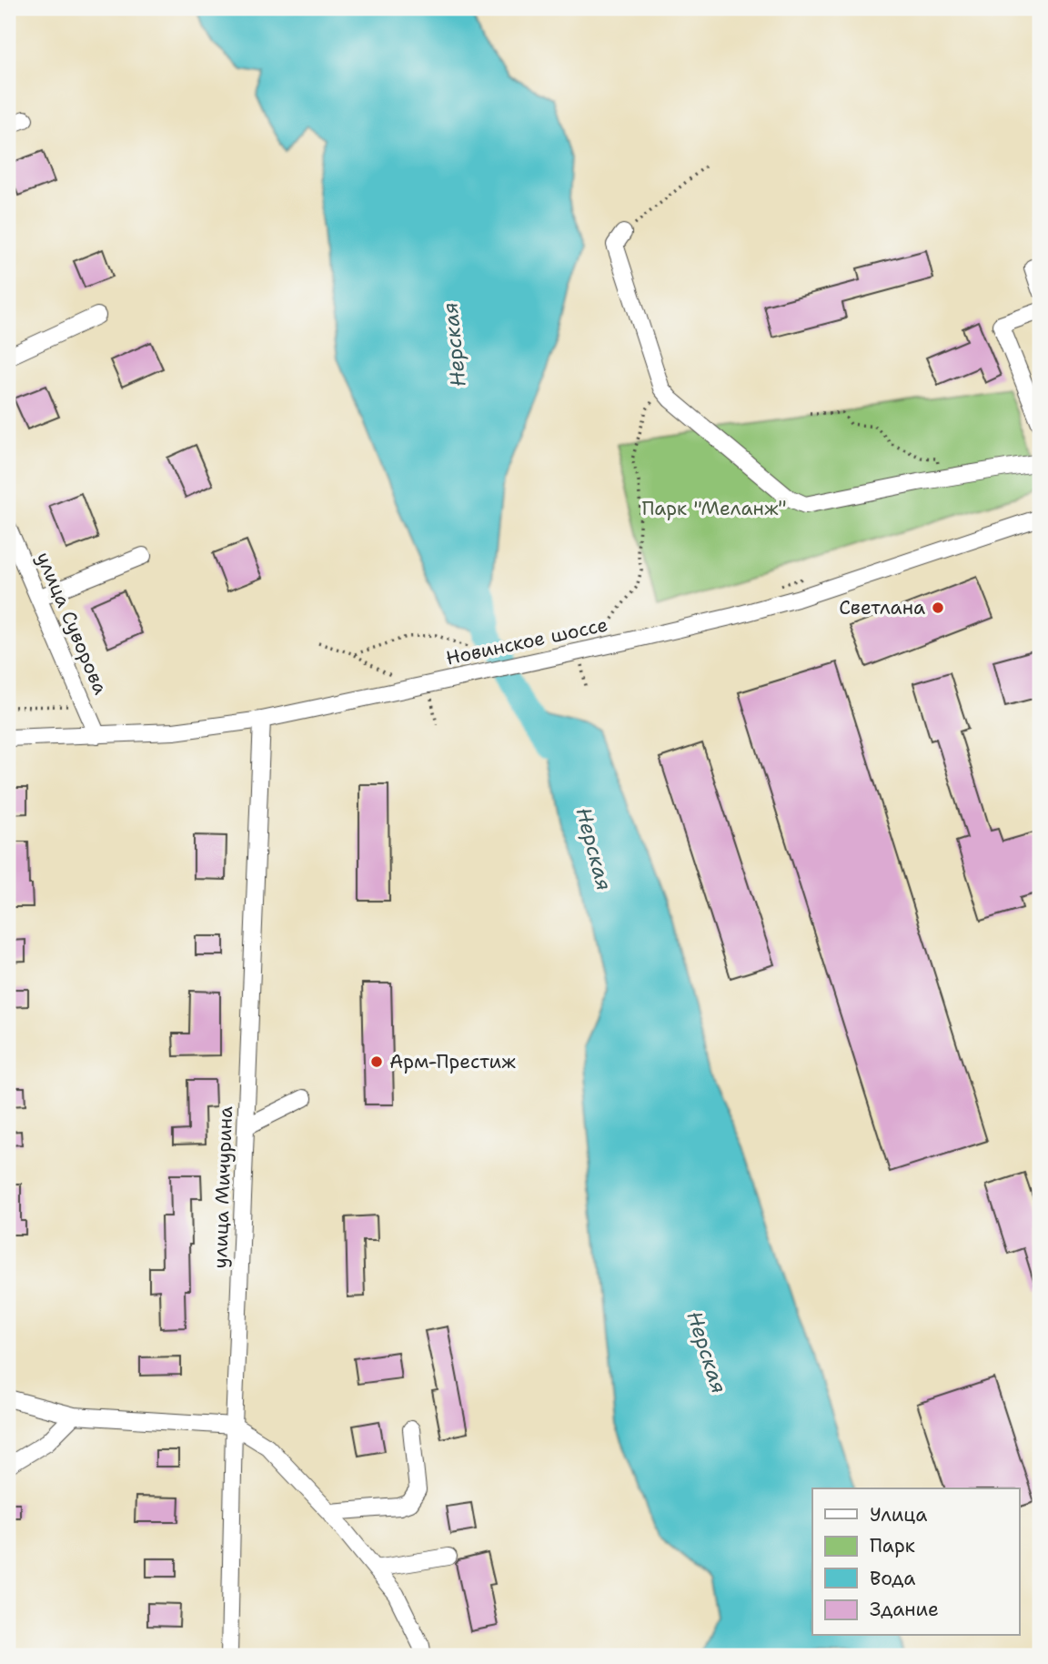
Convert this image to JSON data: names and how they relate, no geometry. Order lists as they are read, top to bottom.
{
  "streets": {
    "street": ["улица Суворова", "Новинское шоссе", "улица Мичурина"]
  },
  "crossings": [
    ["улица Суворова", "Новинское шоссе"],
    ["Новинское шоссе", "улица Мичурина"]
  ],
  "water": ["Нерская"],
  "parks": ["Парк \"Меланж\""],
  "places": ["Светлана", "Арм-Престиж"],
  "legend": [
    "Улица",
    "Парк",
    "Вода",
    "Здание"
  ]
}
